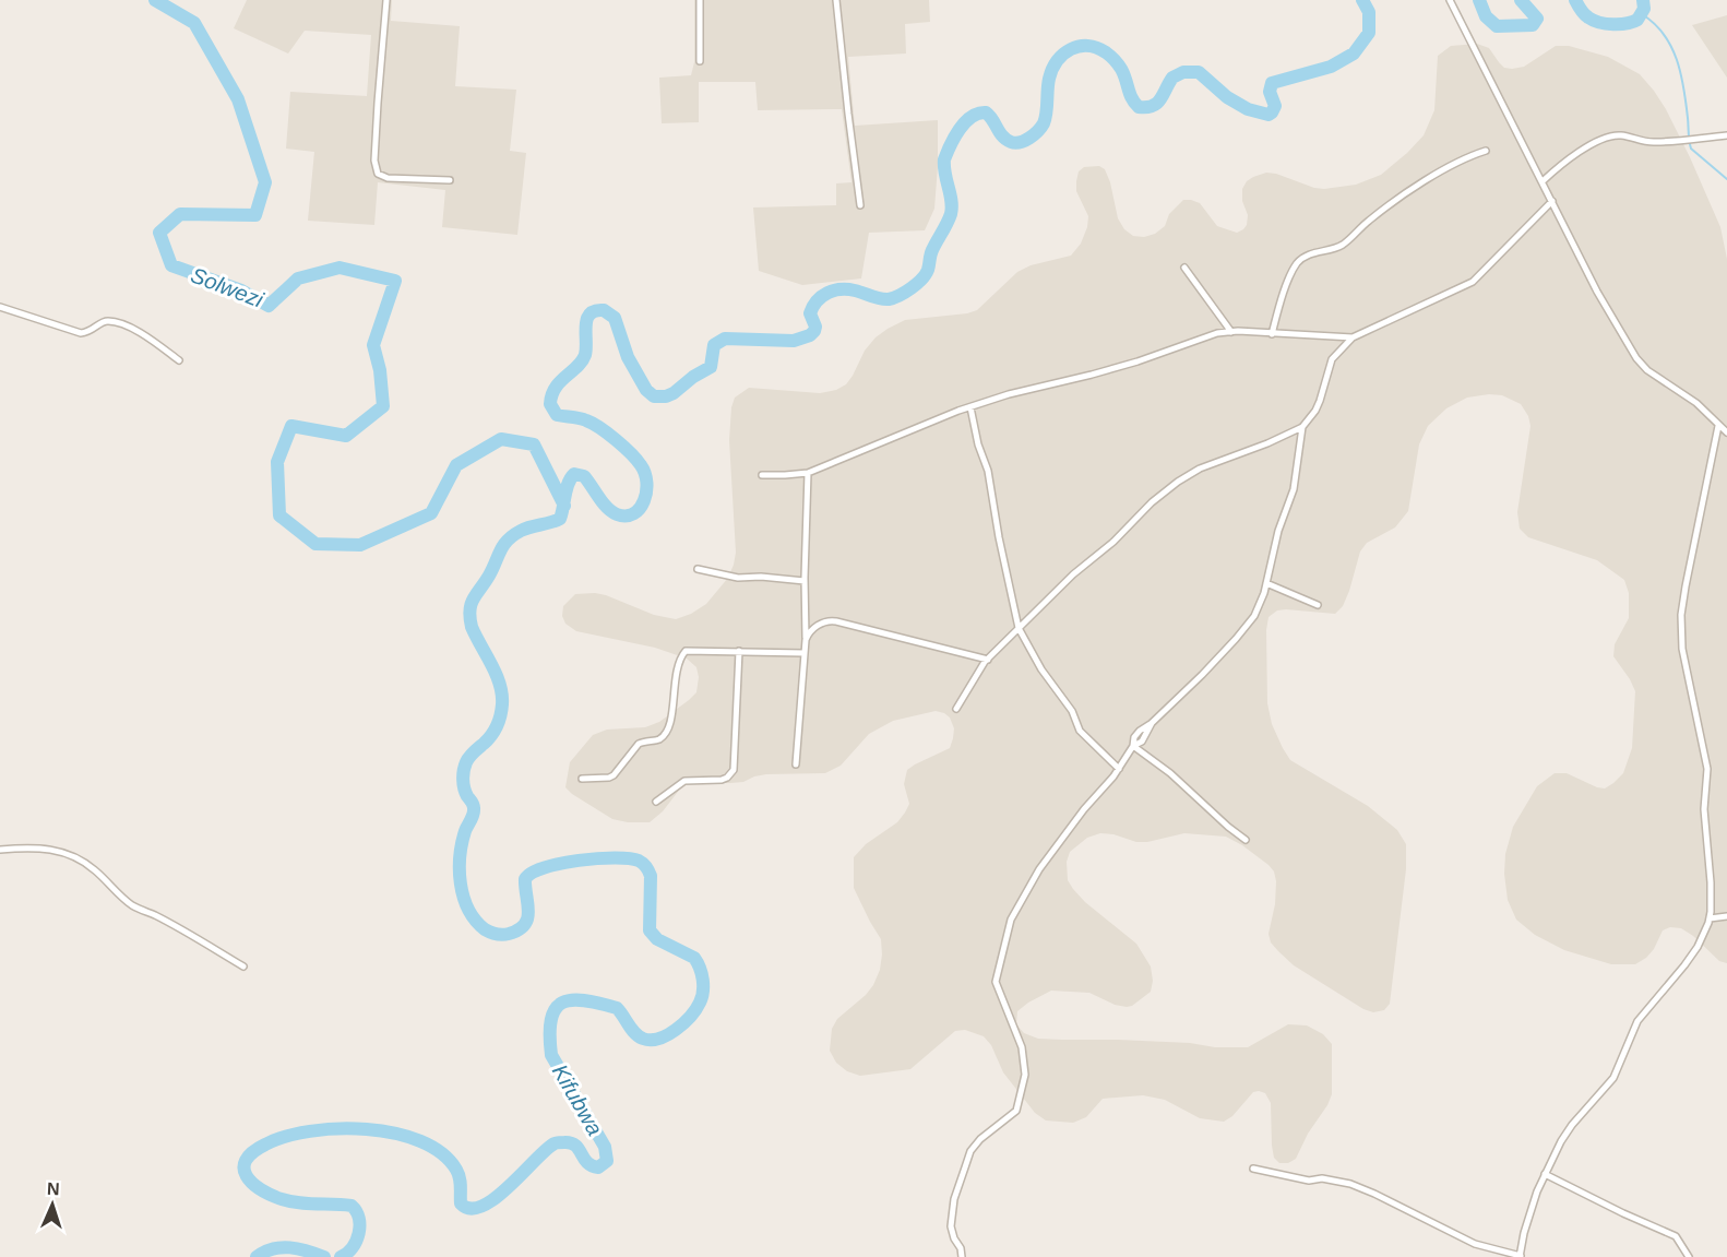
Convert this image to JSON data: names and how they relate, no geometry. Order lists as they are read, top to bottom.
{
  "water": ["Solwezi", "Kifubwa"],
  "north": "top"
}
